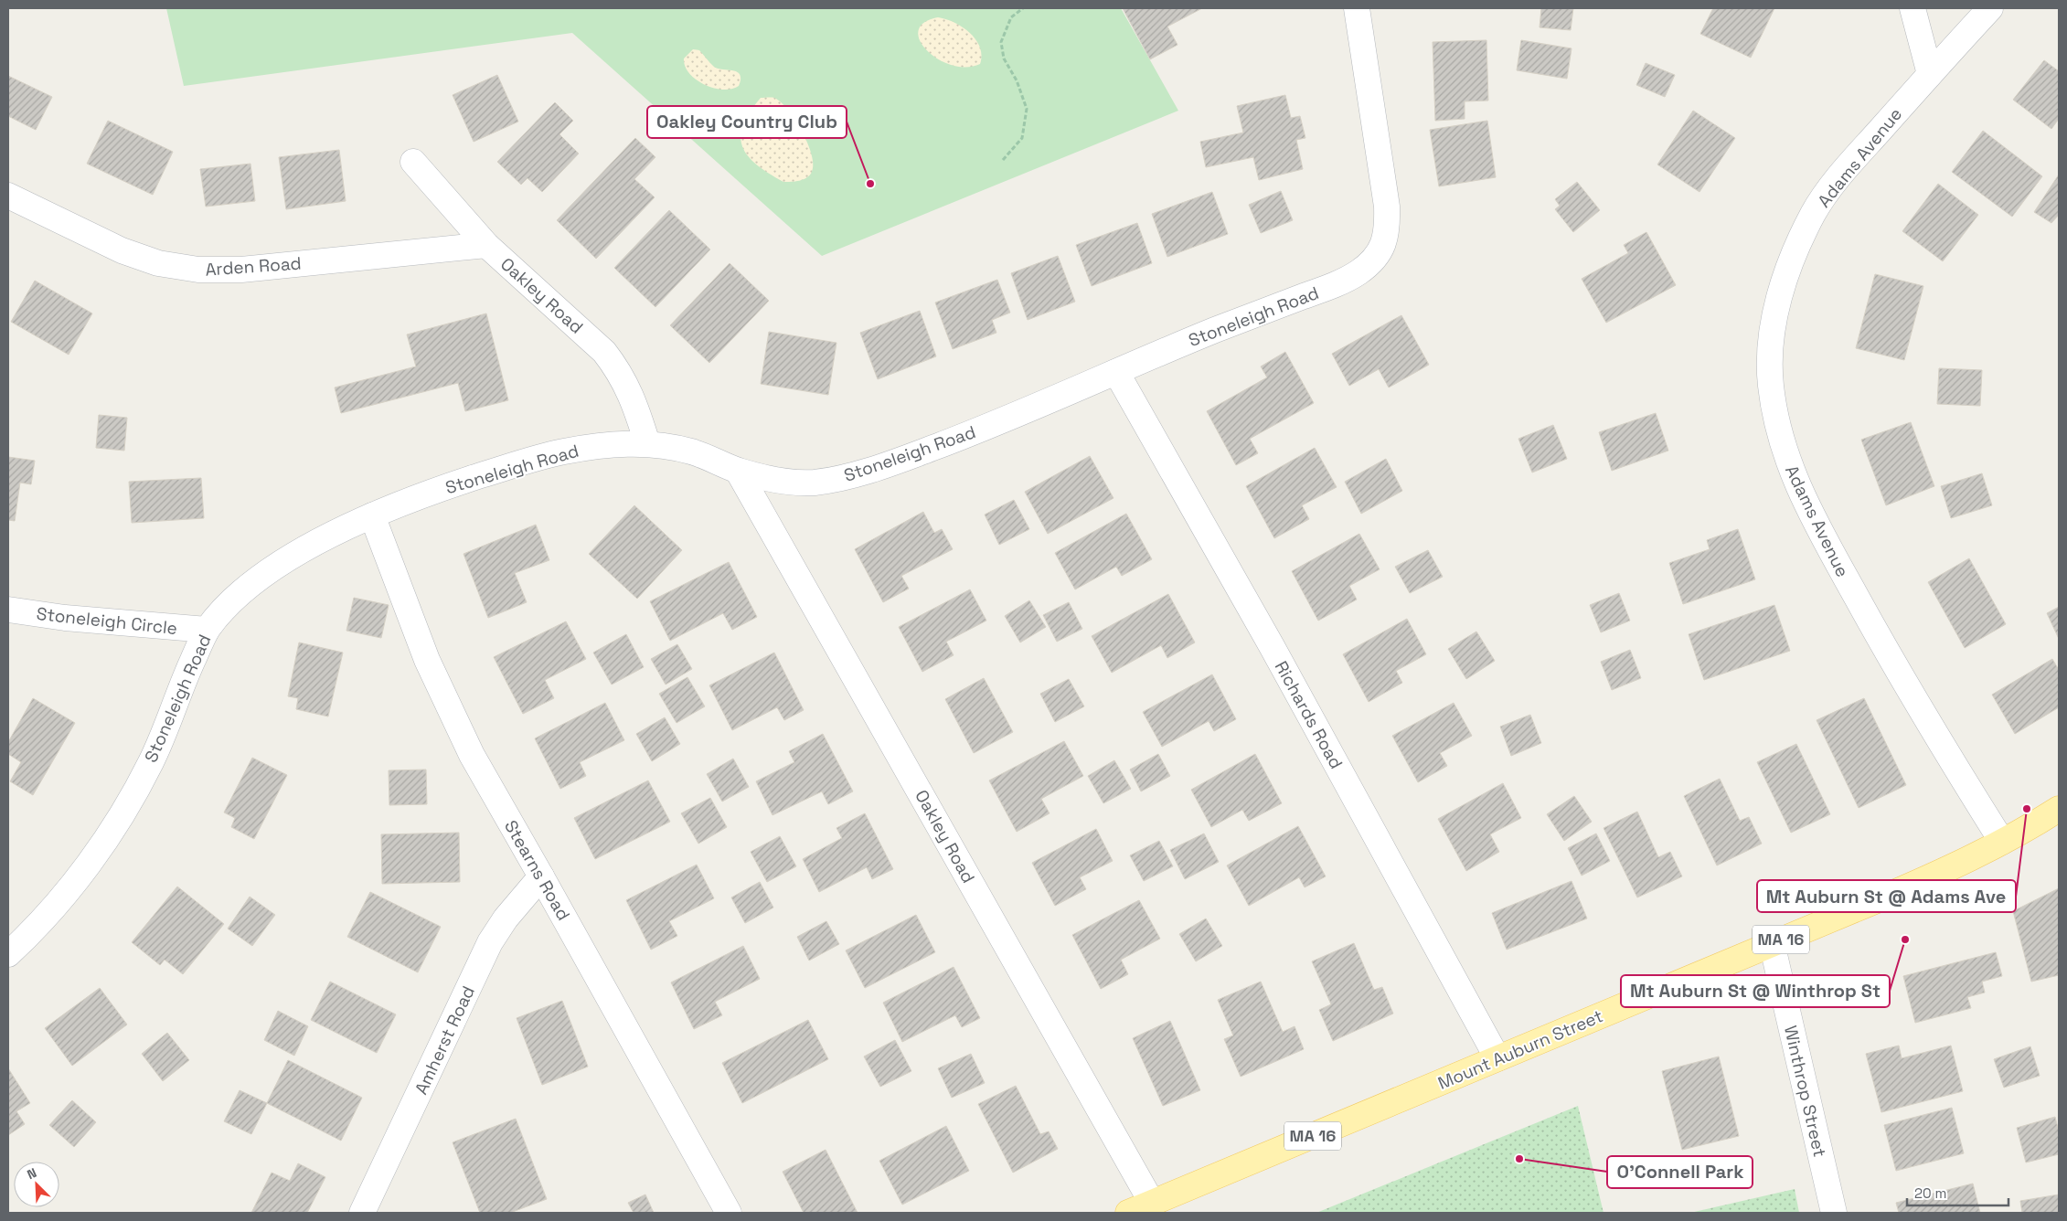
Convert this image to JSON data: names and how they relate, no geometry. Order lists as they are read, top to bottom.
{
  "streets": {
    "main road": ["MA 16", "Mount Auburn Street"],
    "street": [
      "Adams Avenue",
      "Arden Road",
      "Oakley Road",
      "Stoneleigh Road",
      "Stoneleigh Circle",
      "Richards Road",
      "Stearns Road",
      "Amherst Road",
      "Winthrop Street"
    ]
  },
  "crossings": [
    ["Adams Avenue", "Mount Auburn Street"],
    ["Arden Road", "Oakley Road"],
    ["Oakley Road", "Stoneleigh Road"],
    ["Oakley Road", "Mount Auburn Street"],
    ["Stoneleigh Road", "Stoneleigh Circle"],
    ["Stoneleigh Road", "Richards Road"],
    ["Stoneleigh Road", "Stearns Road"],
    ["Richards Road", "Mount Auburn Street"],
    ["Stearns Road", "Amherst Road"],
    ["Mount Auburn Street", "Winthrop Street"]
  ],
  "places": [
    "Oakley Country Club",
    "Mt Auburn St @ Adams Ave",
    "Mt Auburn St @ Winthrop St",
    "O'Connell Park"
  ],
  "scale_bar": "20 m",
  "north": "top left"
}
